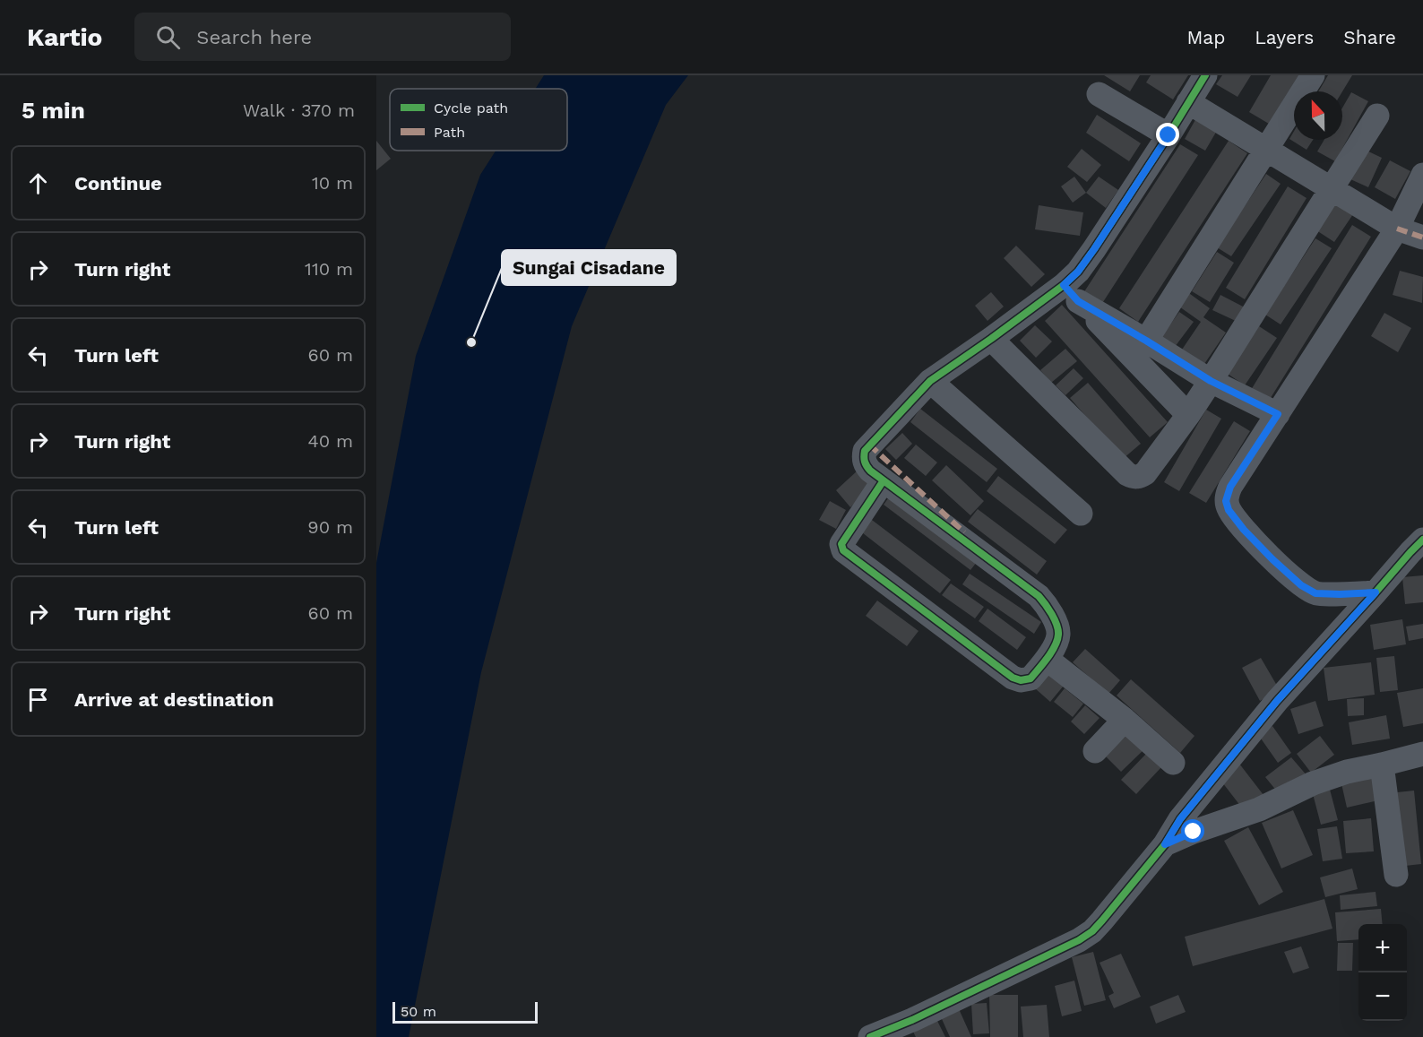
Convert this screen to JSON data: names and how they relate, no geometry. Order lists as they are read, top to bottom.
{
  "places": ["Sungai Cisadane"],
  "legend": ["Cycle path", "Path"],
  "scale_bar": "50 m",
  "north": "top",
  "page": {
    "header": "Kartio",
    "search": "Search here",
    "nav": ["Map", "Layers", "Share"],
    "heading": ["5 min", "Walk · 370 m"],
    "list": [
      ["Continue", "10 m"],
      ["Turn right", "110 m"],
      ["Turn left", "60 m"],
      ["Turn right", "40 m"],
      ["Turn left", "90 m"],
      ["Turn right", "60 m"],
      "Arrive at destination"
    ],
    "map_buttons": ["+", "−"],
    "scale": "50 m"
  }
}
